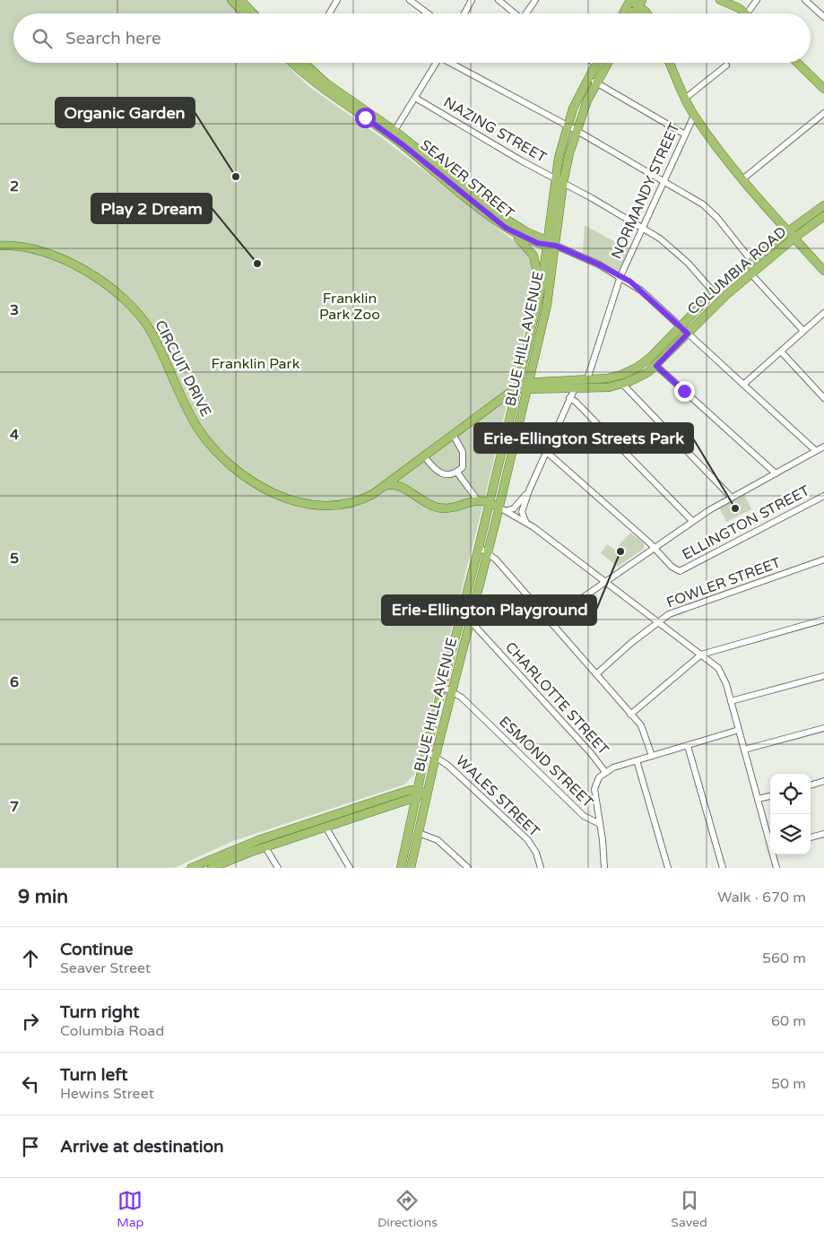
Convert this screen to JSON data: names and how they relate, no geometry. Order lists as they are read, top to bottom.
{
  "streets": {
    "main road": [
      "SEAVER STREET",
      "COLUMBIA ROAD",
      "BLUE HILL AVENUE",
      "CIRCUIT DRIVE"
    ],
    "street": [
      "NAZING STREET",
      "NORMANDY STREET",
      "ELLINGTON STREET",
      "FOWLER STREET",
      "CHARLOTTE STREET",
      "ESMOND STREET",
      "WALES STREET"
    ]
  },
  "crossings": [
    ["NAZING STREET", "NORMANDY STREET"],
    ["NAZING STREET", "COLUMBIA ROAD"],
    ["NAZING STREET", "BLUE HILL AVENUE"],
    ["SEAVER STREET", "NORMANDY STREET"],
    ["SEAVER STREET", "COLUMBIA ROAD"],
    ["SEAVER STREET", "BLUE HILL AVENUE"],
    ["NORMANDY STREET", "COLUMBIA ROAD"],
    ["COLUMBIA ROAD", "BLUE HILL AVENUE"],
    ["COLUMBIA ROAD", "CIRCUIT DRIVE"],
    ["BLUE HILL AVENUE", "ELLINGTON STREET"],
    ["BLUE HILL AVENUE", "CHARLOTTE STREET"],
    ["BLUE HILL AVENUE", "ESMOND STREET"],
    ["BLUE HILL AVENUE", "WALES STREET"]
  ],
  "parks": ["Franklin Park Zoo", "Franklin Park"],
  "places": [
    "Organic Garden",
    "Play 2 Dream",
    "Erie-Ellington Streets Park",
    "Erie-Ellington Playground"
  ],
  "page": {
    "search": "Search here",
    "heading": ["9 min", "Walk · 670 m"],
    "list": [
      ["Continue", "Seaver Street", "560 m"],
      ["Turn right", "Columbia Road", "60 m"],
      ["Turn left", "Hewins Street", "50 m"],
      "Arrive at destination"
    ],
    "nav": ["Map", "Directions", "Saved"]
  },
  "grid": {
    "rows": [
      "2",
      "3",
      "4",
      "5",
      "6",
      "7"
    ]
  }
}
